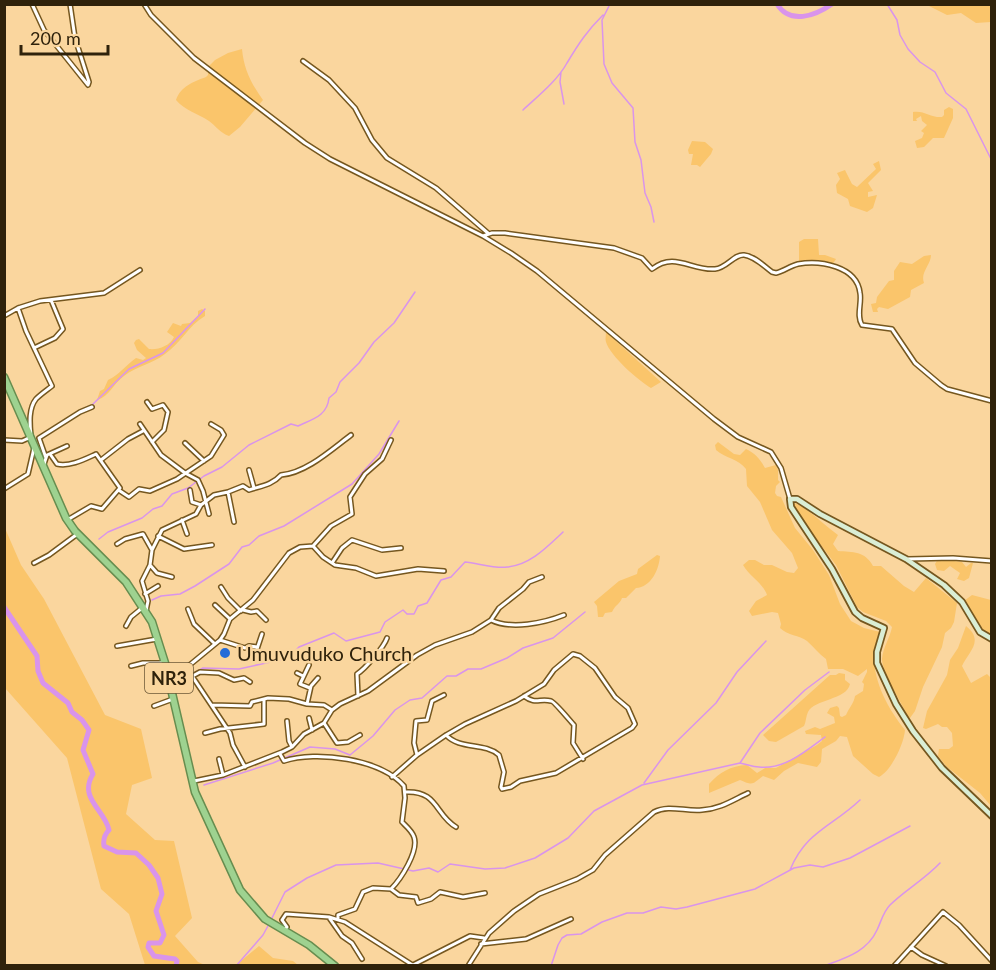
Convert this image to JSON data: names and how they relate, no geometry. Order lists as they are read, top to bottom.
{
  "streets": {
    "highway": ["NR3"]
  },
  "places": ["Umuvuduko Church"],
  "scale_bar": "200 m"
}
